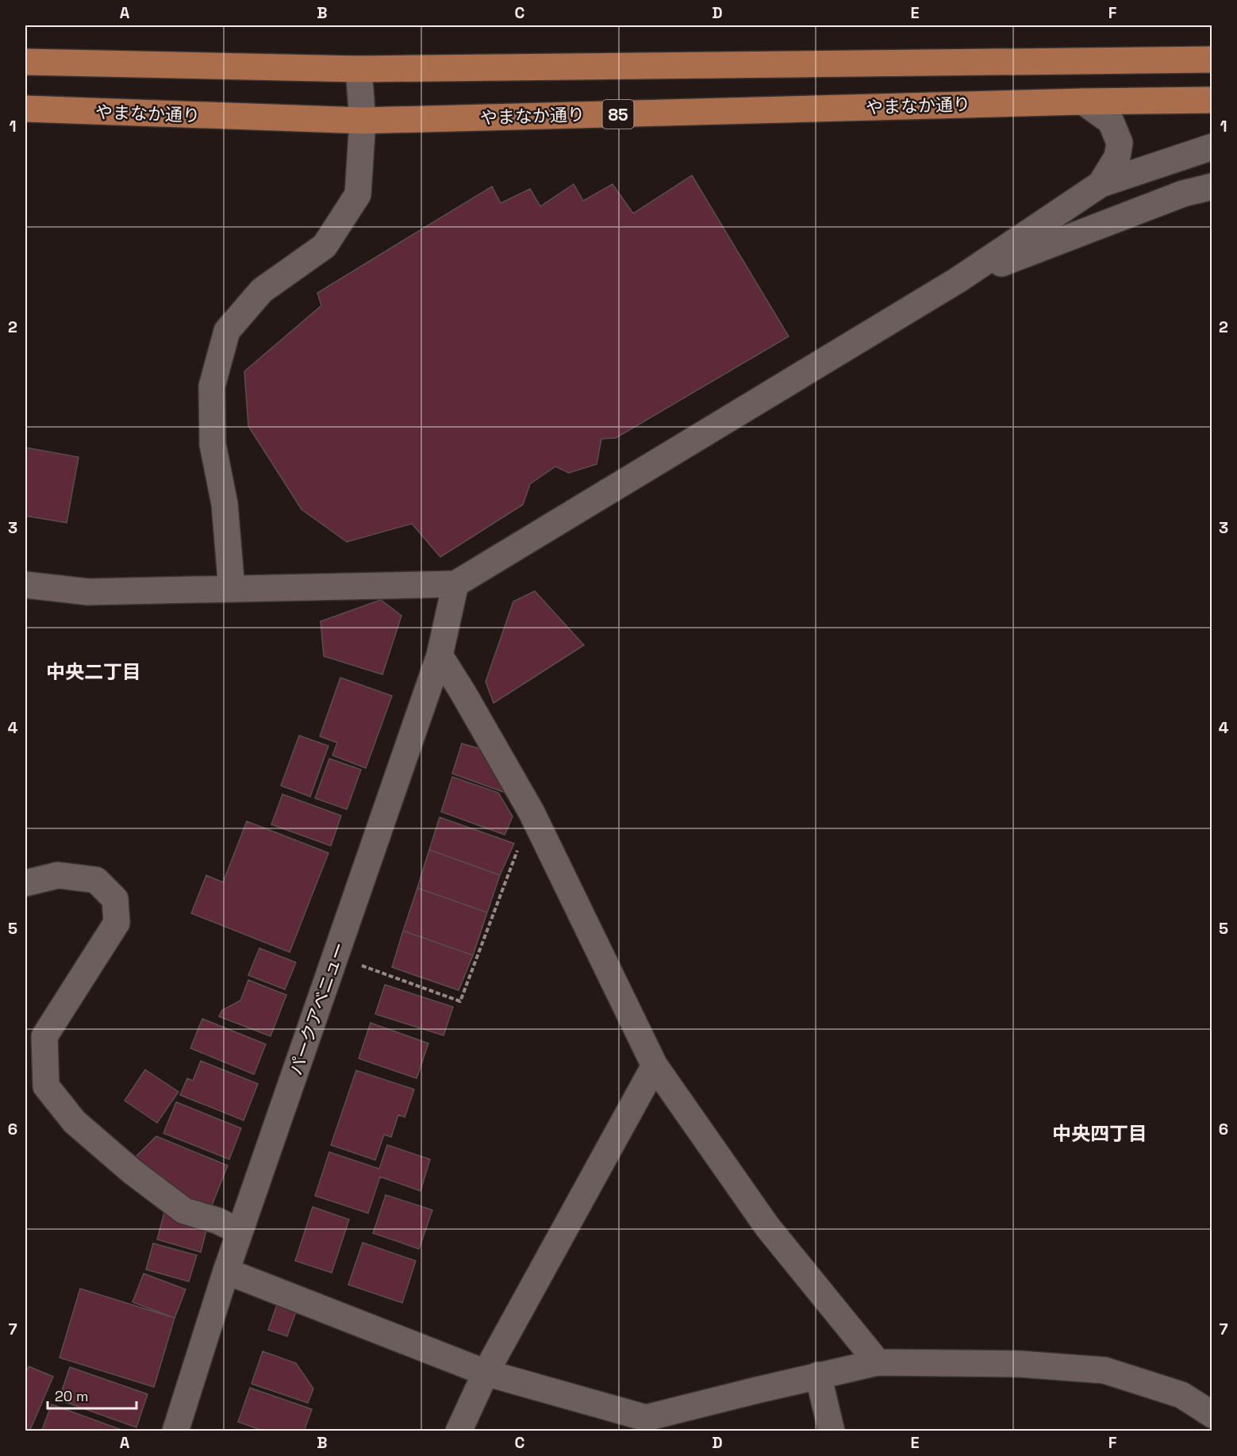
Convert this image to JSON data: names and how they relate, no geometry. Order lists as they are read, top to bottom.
{
  "streets": {
    "main road": ["やまなか通り", "85"],
    "street": ["パークアベニュー"]
  },
  "districts": ["中央二丁目", "中央四丁目"],
  "scale_bar": "20 m",
  "grid": {
    "columns": [
      "A",
      "B",
      "C",
      "D",
      "E",
      "F"
    ],
    "rows": [
      "1",
      "2",
      "3",
      "4",
      "5",
      "6",
      "7"
    ]
  }
}
